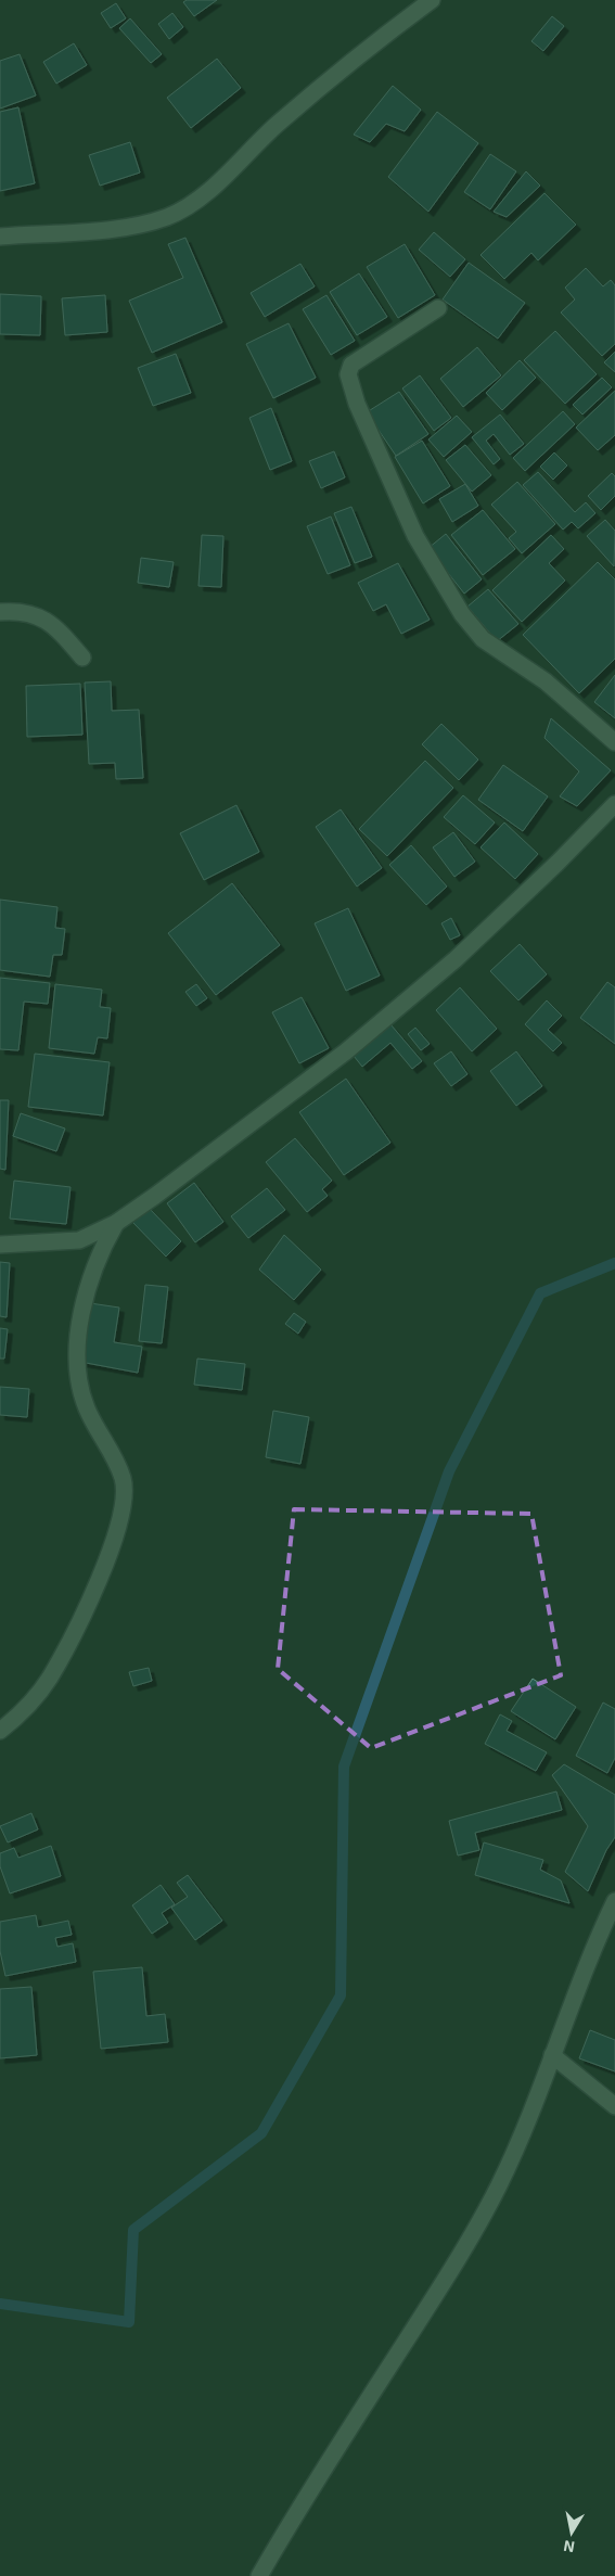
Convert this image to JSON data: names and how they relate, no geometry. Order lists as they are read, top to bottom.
{
  "north": "bottom"
}
